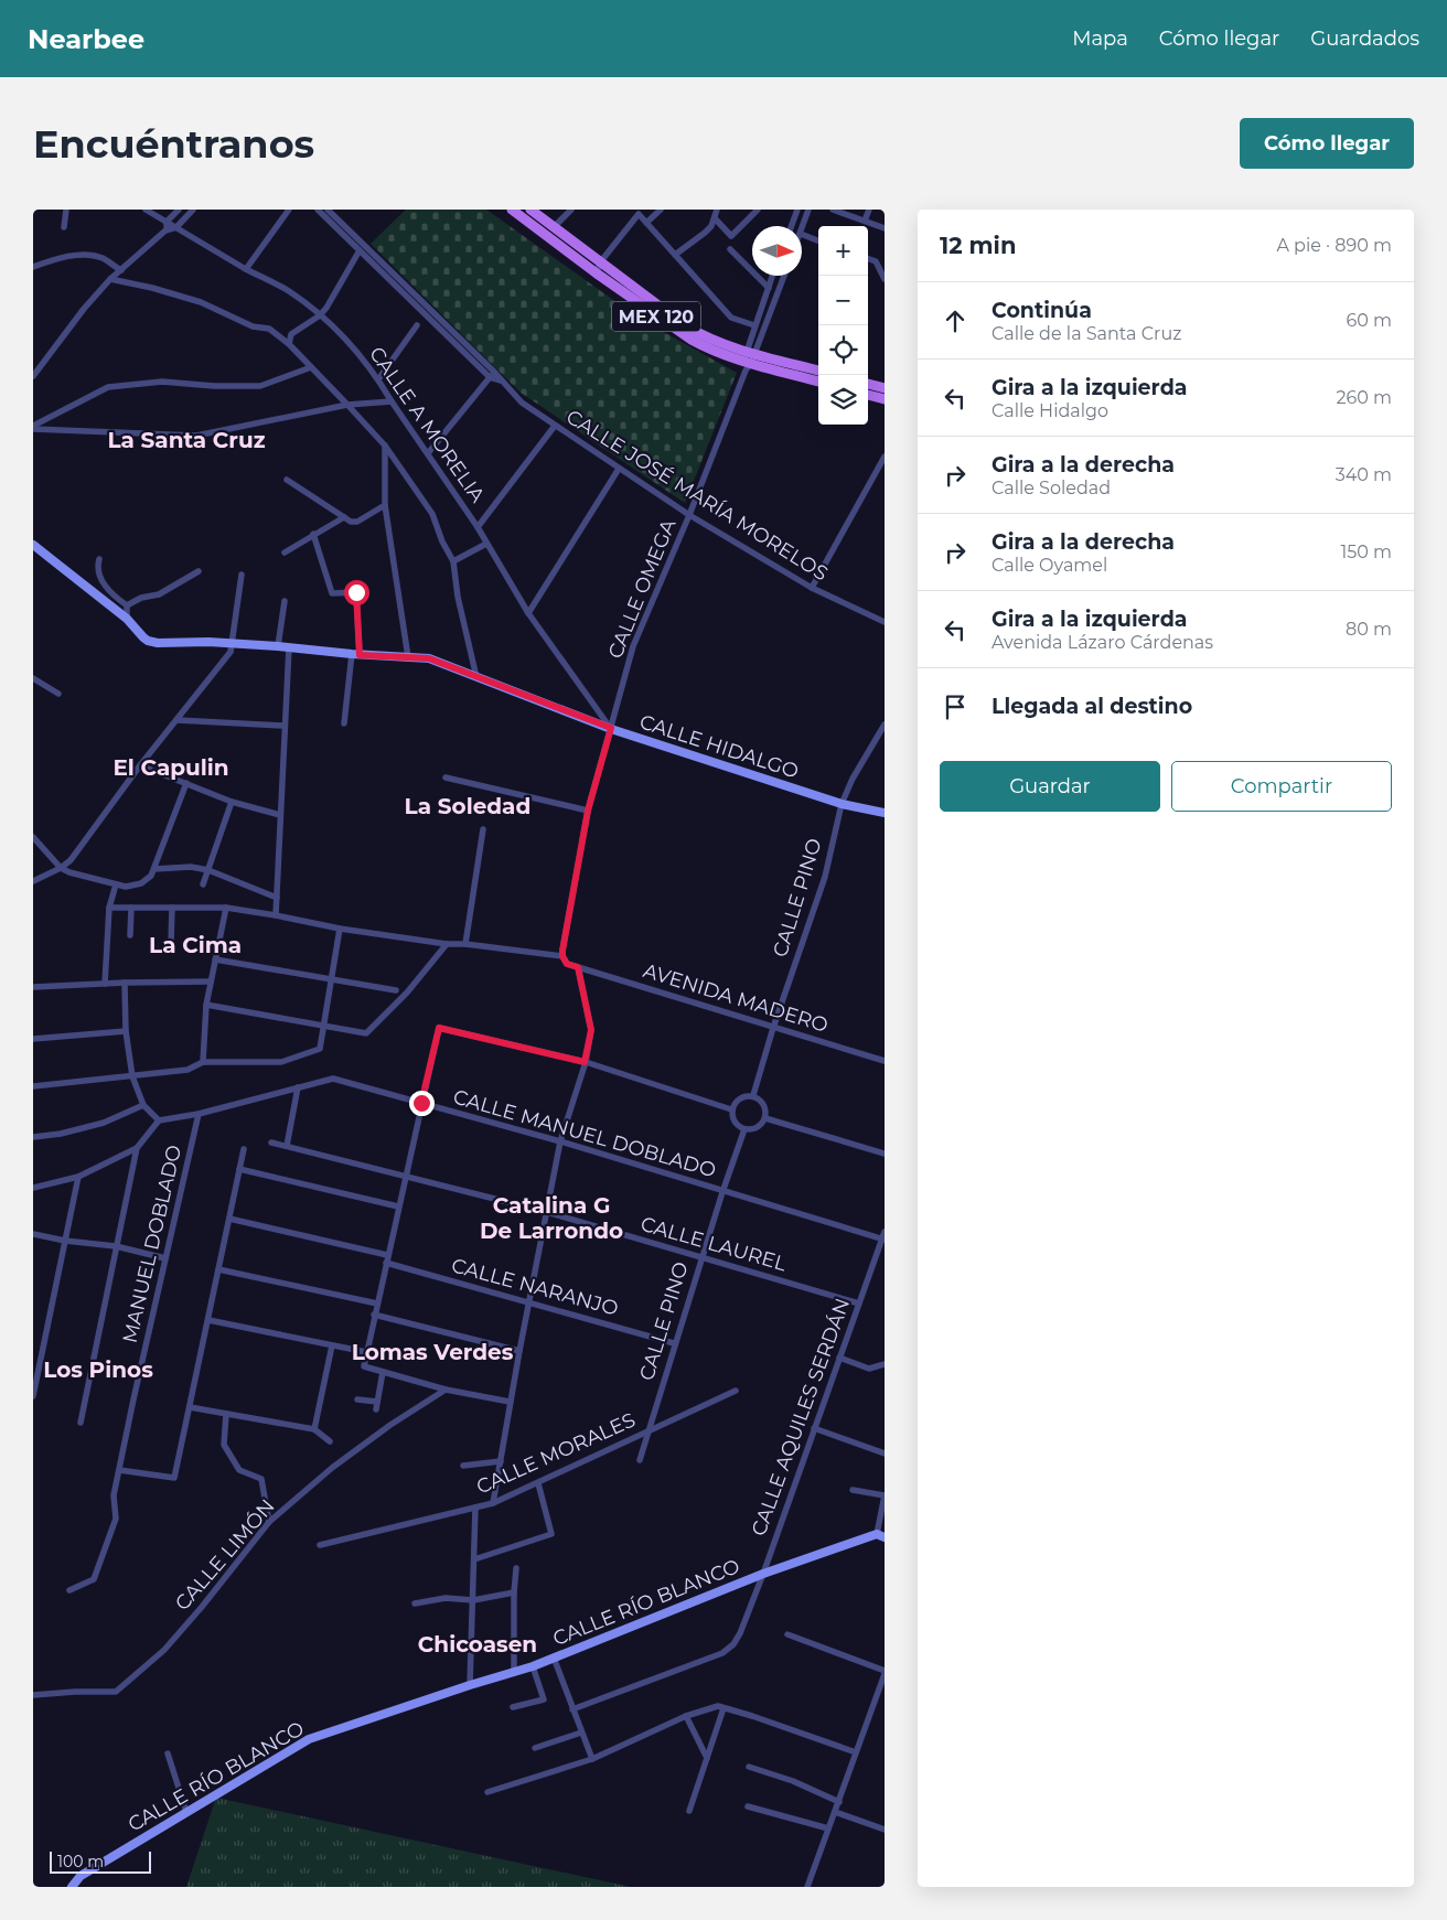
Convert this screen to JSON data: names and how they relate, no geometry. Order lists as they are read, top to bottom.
{
  "streets": {
    "main road": ["MEX 120"],
    "street": [
      "CALLE A MORELIA",
      "CALLE JOSÉ MARÍA MORELOS",
      "CALLE OMEGA",
      "CALLE HIDALGO",
      "CALLE PINO",
      "AVENIDA MADERO",
      "CALLE MANUEL DOBLADO",
      "MANUEL DOBLADO",
      "CALLE LAUREL",
      "CALLE NARANJO",
      "CALLE AQUILES SERDÁN",
      "CALLE MORALES",
      "CALLE LIMÓN",
      "CALLE RÍO BLANCO"
    ]
  },
  "crossings": [
    ["MEX 120", "CALLE OMEGA"],
    ["CALLE A MORELIA", "CALLE OMEGA"],
    ["CALLE A MORELIA", "CALLE HIDALGO"],
    ["CALLE JOSÉ MARÍA MORELOS", "CALLE OMEGA"],
    ["CALLE OMEGA", "CALLE HIDALGO"],
    ["CALLE OMEGA", "AVENIDA MADERO"],
    ["CALLE HIDALGO", "CALLE PINO"],
    ["CALLE PINO", "AVENIDA MADERO"],
    ["CALLE PINO", "CALLE MANUEL DOBLADO"],
    ["CALLE PINO", "CALLE LAUREL"],
    ["CALLE PINO", "CALLE NARANJO"],
    ["CALLE PINO", "CALLE MORALES"],
    ["CALLE MANUEL DOBLADO", "MANUEL DOBLADO"],
    ["CALLE MANUEL DOBLADO", "CALLE AQUILES SERDÁN"],
    ["CALLE LAUREL", "CALLE AQUILES SERDÁN"],
    ["CALLE AQUILES SERDÁN", "CALLE RÍO BLANCO"]
  ],
  "districts": [
    "La Santa Cruz",
    "El Capulin",
    "La Soledad",
    "La Cima",
    "Catalina G De Larrondo",
    "Lomas Verdes",
    "Los Pinos",
    "Chicoasen"
  ],
  "scale_bar": "100 m",
  "north": "right",
  "page": {
    "header": "Nearbee",
    "nav": ["Mapa", "Cómo llegar", "Guardados"],
    "buttons": [
      "Cómo llegar",
      ["Guardar", "Compartir"]
    ],
    "title": "Encuéntranos",
    "heading": ["12 min", "A pie · 890 m"],
    "map_buttons": ["+", "−"],
    "list": [
      ["Continúa", "Calle de la Santa Cruz", "60 m"],
      ["Gira a la izquierda", "Calle Hidalgo", "260 m"],
      ["Gira a la derecha", "Calle Soledad", "340 m"],
      ["Gira a la derecha", "Calle Oyamel", "150 m"],
      ["Gira a la izquierda", "Avenida Lázaro Cárdenas", "80 m"],
      "Llegada al destino"
    ],
    "scale": "100 m"
  }
}
